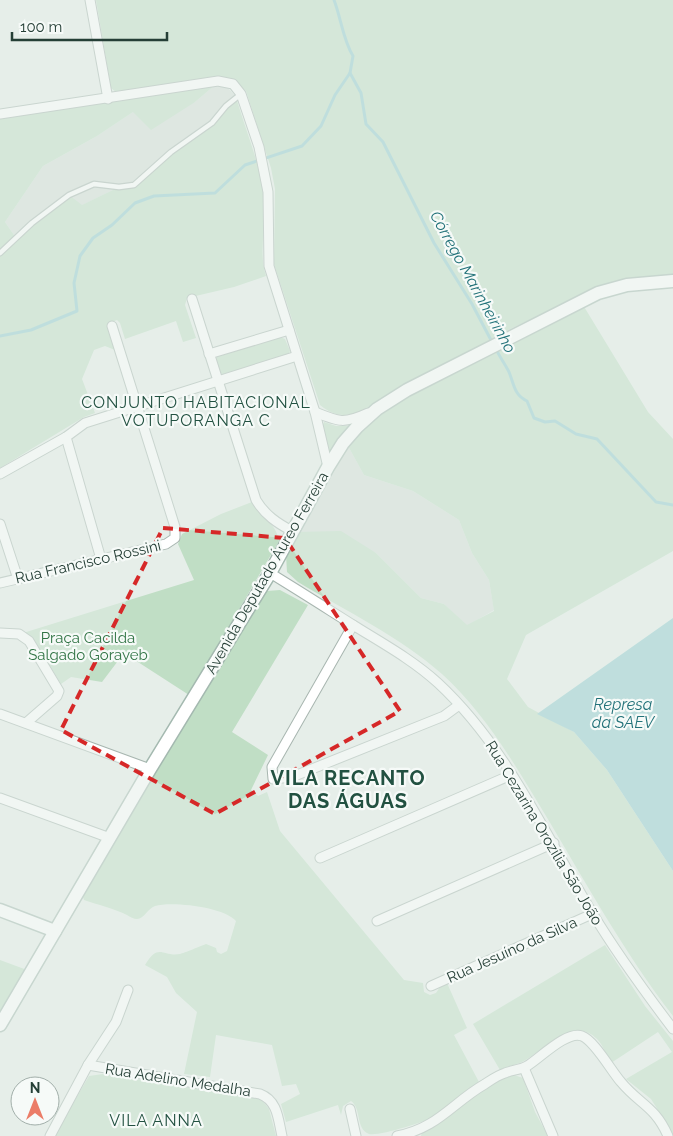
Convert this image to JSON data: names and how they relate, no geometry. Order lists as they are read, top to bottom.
{
  "streets": {
    "main road": ["Avenida Deputado Áureo Ferreira"],
    "street": [
      "Rua Francisco Rossini",
      "Rua Cezarina Orozília São João",
      "Rua Jesuíno da Silva",
      "Rua Adelino Medalha"
    ]
  },
  "crossings": [
    ["Avenida Deputado Áureo Ferreira", "Rua Cezarina Orozília São João"],
    ["Rua Cezarina Orozília São João", "Rua Jesuíno da Silva"]
  ],
  "districts": ["CONJUNTO HABITACIONAL VOTUPORANGA C", "VILA RECANTO DAS ÁGUAS", "VILA ANNA"],
  "water": ["Córrego Marinheirinho", "Represa da SAEV"],
  "parks": ["Praça Cacilda Salgado Gorayeb"],
  "scale_bar": "100 m",
  "north": "top"
}
